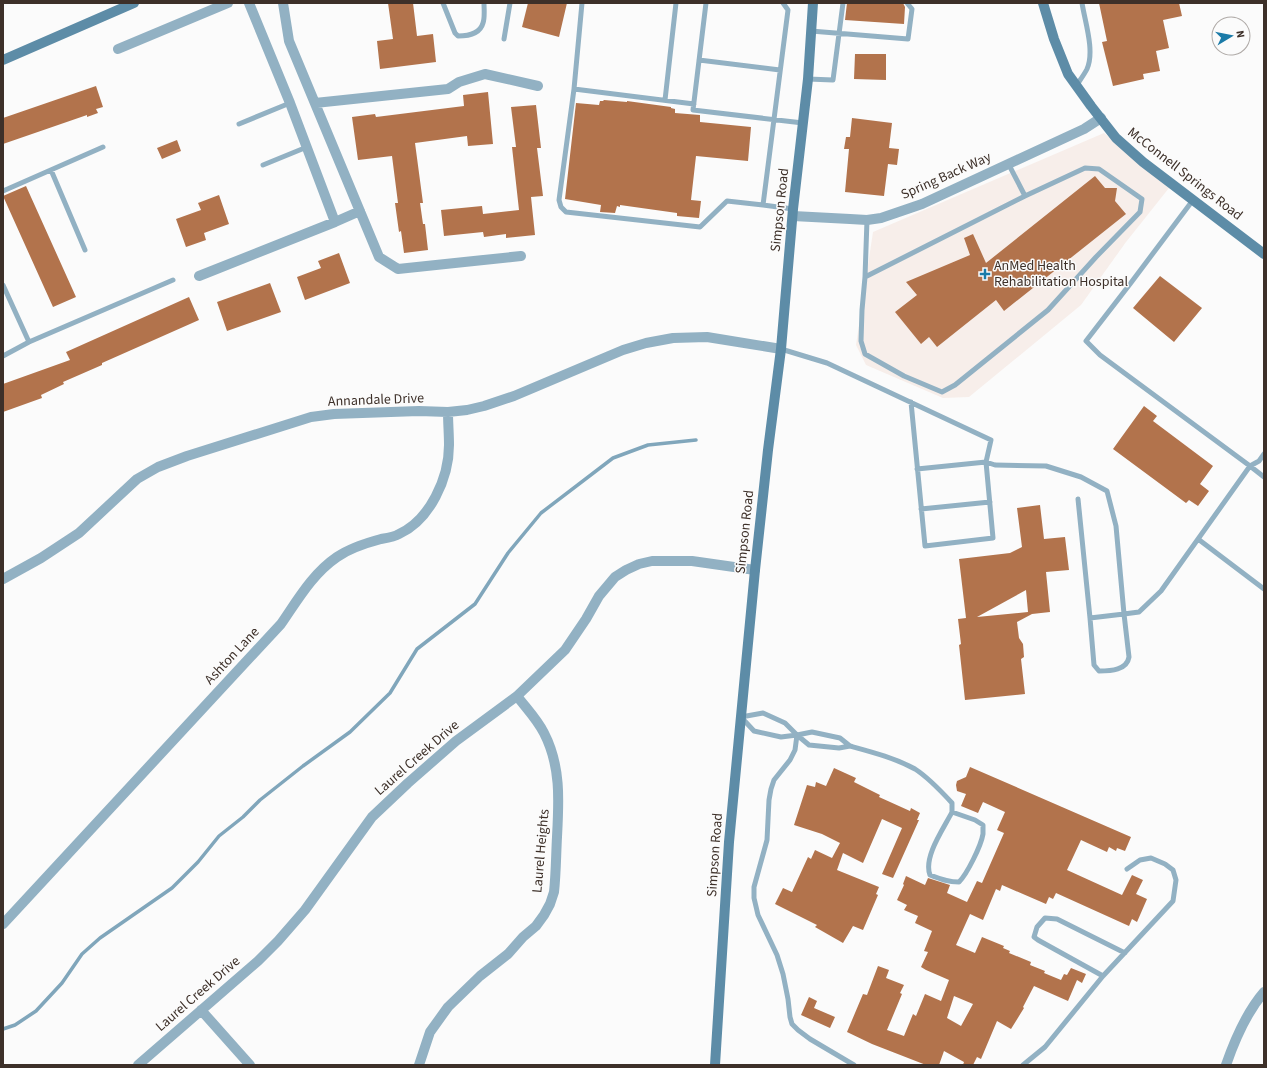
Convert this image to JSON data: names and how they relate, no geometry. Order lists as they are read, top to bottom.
{
  "streets": {
    "street": [
      "McConnell Springs Road",
      "Spring Back Way",
      "Simpson Road",
      "Annandale Drive",
      "Ashton Lane",
      "Laurel Creek Drive",
      "Laurel Heights"
    ]
  },
  "crossings": [
    ["McConnell Springs Road", "Spring Back Way"],
    ["Spring Back Way", "Simpson Road"],
    ["Simpson Road", "Annandale Drive"],
    ["Simpson Road", "Laurel Creek Drive"],
    ["Annandale Drive", "Ashton Lane"],
    ["Laurel Creek Drive", "Laurel Heights"]
  ],
  "places": {
    "health": ["AnMed Health Rehabilitation Hospital"]
  },
  "north": "right"
}
